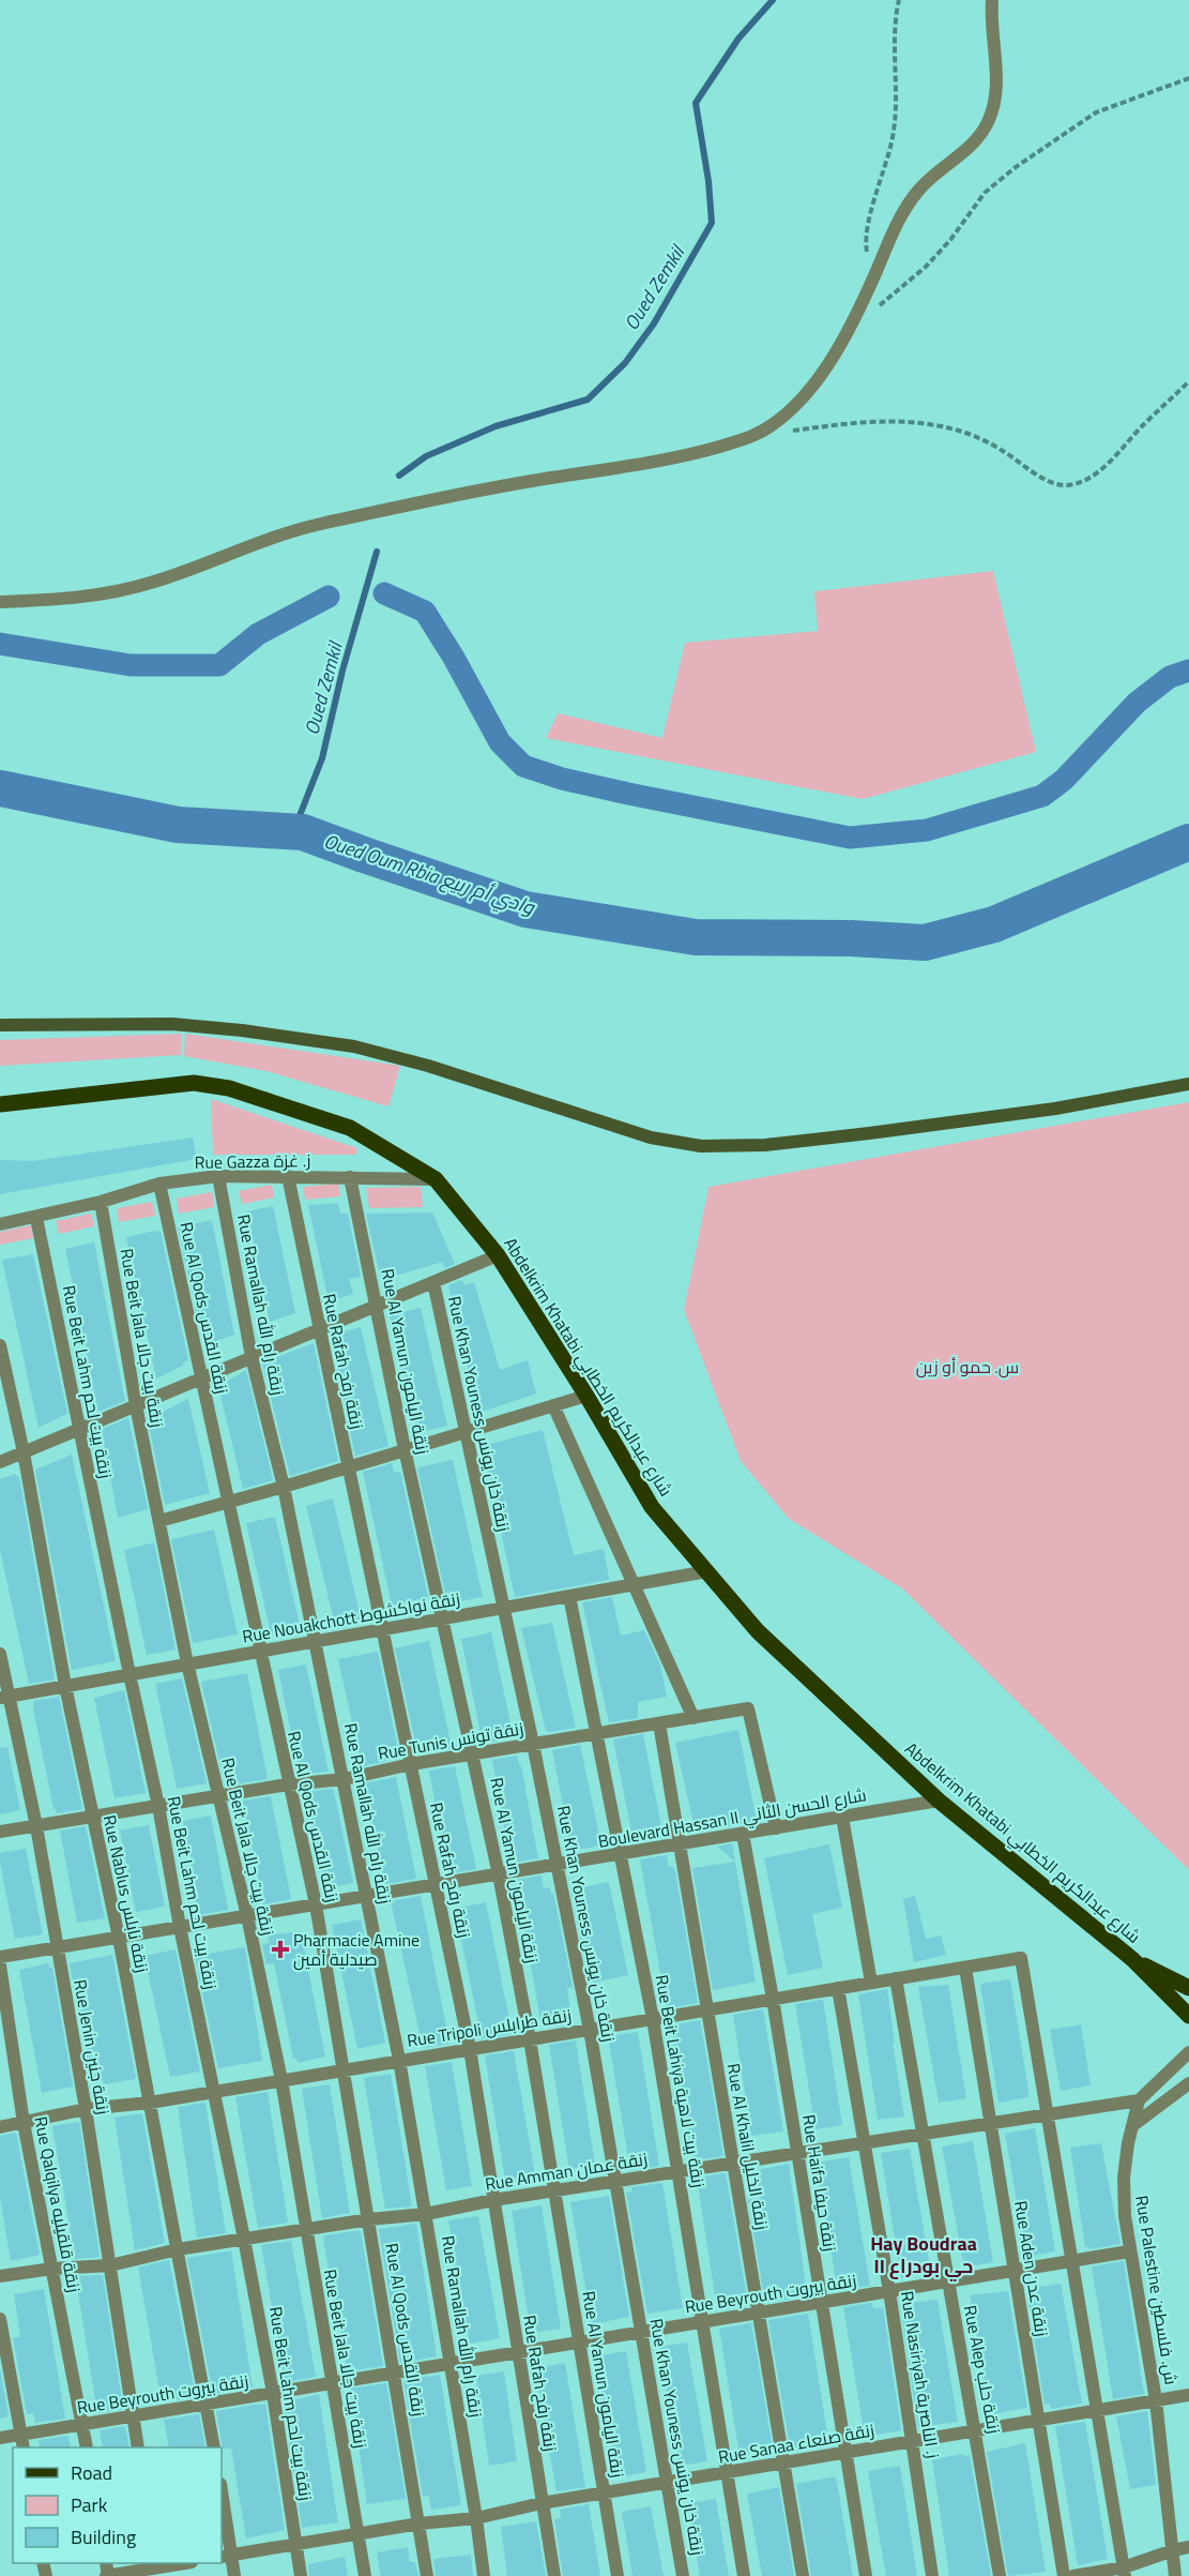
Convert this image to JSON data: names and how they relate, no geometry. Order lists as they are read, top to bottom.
{
  "streets": {
    "main road": ["Abdelkrim Khatabi شارع عبدالكريم الخطابي"],
    "street": [
      "Rue Gazza ز. غزة",
      "Rue Ramallah زنقة رام الله",
      "Rue Al Qods زنقة القدس",
      "Rue Beit Jala زنقة بيت جالا",
      "Rue Rafah زنقة رفح",
      "Rue Al Yamun زنقة اليامون",
      "Rue Beit Lahm زنقة بيت لحم",
      "Rue Khan Youness زنقة خان يونس",
      "Rue Nouakchott زنقة نواكشوط",
      "Rue Tunis زنقة تونس",
      "Boulevard Hassan II شارع الحسن الثاني",
      "Rue Nablus زنقة نابلس",
      "Rue Tripoli زنقة طرابلس",
      "Rue Jenin زنقة جنين",
      "Rue Beit Lahiya زنقة بيت لاهية",
      "Rue Al Khalil زنقة الخليل",
      "Rue Amman زنقة عمان",
      "Rue Haifa زنقة حيفا",
      "Rue Qalqilya زنقة قلقيليه",
      "Rue Aden زنقة عدن",
      "Rue Palestine ش. فلسطين",
      "Rue Beyrouth زنقة بيروت",
      "Rue Alep زنقة حلب",
      "Rue Nasiriyah ز. الناصرية",
      "Rue Sanaa زنقة صنعاء"
    ]
  },
  "crossings": [
    ["Rue Gazza ز. غزة", "Rue Ramallah زنقة رام الله"],
    ["Rue Gazza ز. غزة", "Rue Al Qods زنقة القدس"],
    ["Rue Gazza ز. غزة", "Rue Beit Jala زنقة بيت جالا"],
    ["Rue Gazza ز. غزة", "Rue Rafah زنقة رفح"],
    ["Rue Gazza ز. غزة", "Rue Al Yamun زنقة اليامون"],
    ["Rue Gazza ز. غزة", "Abdelkrim Khatabi شارع عبدالكريم الخطابي"],
    ["Rue Gazza ز. غزة", "Rue Beit Lahm زنقة بيت لحم"],
    ["Rue Ramallah زنقة رام الله", "Rue Nouakchott زنقة نواكشوط"],
    ["Rue Ramallah زنقة رام الله", "Rue Tunis زنقة تونس"],
    ["Rue Ramallah زنقة رام الله", "Boulevard Hassan II شارع الحسن الثاني"],
    ["Rue Ramallah زنقة رام الله", "Rue Tripoli زنقة طرابلس"],
    ["Rue Ramallah زنقة رام الله", "Rue Amman زنقة عمان"],
    ["Rue Ramallah زنقة رام الله", "Rue Beyrouth زنقة بيروت"],
    ["Rue Ramallah زنقة رام الله", "Rue Sanaa زنقة صنعاء"],
    ["Rue Al Qods زنقة القدس", "Rue Nouakchott زنقة نواكشوط"],
    ["Rue Al Qods زنقة القدس", "Rue Tunis زنقة تونس"],
    ["Rue Al Qods زنقة القدس", "Boulevard Hassan II شارع الحسن الثاني"],
    ["Rue Al Qods زنقة القدس", "Rue Tripoli زنقة طرابلس"],
    ["Rue Al Qods زنقة القدس", "Rue Amman زنقة عمان"],
    ["Rue Al Qods زنقة القدس", "Rue Beyrouth زنقة بيروت"],
    ["Rue Al Qods زنقة القدس", "Rue Sanaa زنقة صنعاء"],
    ["Rue Beit Jala زنقة بيت جالا", "Rue Nouakchott زنقة نواكشوط"],
    ["Rue Beit Jala زنقة بيت جالا", "Rue Tunis زنقة تونس"],
    ["Rue Beit Jala زنقة بيت جالا", "Boulevard Hassan II شارع الحسن الثاني"],
    ["Rue Beit Jala زنقة بيت جالا", "Rue Tripoli زنقة طرابلس"],
    ["Rue Beit Jala زنقة بيت جالا", "Rue Amman زنقة عمان"],
    ["Rue Beit Jala زنقة بيت جالا", "Rue Beyrouth زنقة بيروت"],
    ["Rue Beit Jala زنقة بيت جالا", "Rue Sanaa زنقة صنعاء"],
    ["Rue Rafah زنقة رفح", "Rue Nouakchott زنقة نواكشوط"],
    ["Rue Rafah زنقة رفح", "Rue Tunis زنقة تونس"],
    ["Rue Rafah زنقة رفح", "Boulevard Hassan II شارع الحسن الثاني"],
    ["Rue Rafah زنقة رفح", "Rue Tripoli زنقة طرابلس"],
    ["Rue Rafah زنقة رفح", "Rue Amman زنقة عمان"],
    ["Rue Rafah زنقة رفح", "Rue Beyrouth زنقة بيروت"],
    ["Rue Rafah زنقة رفح", "Rue Sanaa زنقة صنعاء"],
    ["Rue Al Yamun زنقة اليامون", "Rue Nouakchott زنقة نواكشوط"],
    ["Rue Al Yamun زنقة اليامون", "Rue Tunis زنقة تونس"],
    ["Rue Al Yamun زنقة اليامون", "Boulevard Hassan II شارع الحسن الثاني"],
    ["Rue Al Yamun زنقة اليامون", "Rue Tripoli زنقة طرابلس"],
    ["Rue Al Yamun زنقة اليامون", "Rue Amman زنقة عمان"],
    ["Rue Al Yamun زنقة اليامون", "Rue Beyrouth زنقة بيروت"],
    ["Rue Al Yamun زنقة اليامون", "Rue Sanaa زنقة صنعاء"],
    ["Abdelkrim Khatabi شارع عبدالكريم الخطابي", "Rue Nouakchott زنقة نواكشوط"],
    ["Abdelkrim Khatabi شارع عبدالكريم الخطابي", "Boulevard Hassan II شارع الحسن الثاني"],
    ["Rue Beit Lahm زنقة بيت لحم", "Rue Nouakchott زنقة نواكشوط"],
    ["Rue Beit Lahm زنقة بيت لحم", "Rue Tunis زنقة تونس"],
    ["Rue Beit Lahm زنقة بيت لحم", "Boulevard Hassan II شارع الحسن الثاني"],
    ["Rue Beit Lahm زنقة بيت لحم", "Rue Tripoli زنقة طرابلس"],
    ["Rue Beit Lahm زنقة بيت لحم", "Rue Amman زنقة عمان"],
    ["Rue Beit Lahm زنقة بيت لحم", "Rue Beyrouth زنقة بيروت"],
    ["Rue Beit Lahm زنقة بيت لحم", "Rue Sanaa زنقة صنعاء"],
    ["Rue Khan Youness زنقة خان يونس", "Rue Nouakchott زنقة نواكشوط"],
    ["Rue Khan Youness زنقة خان يونس", "Rue Tunis زنقة تونس"],
    ["Rue Khan Youness زنقة خان يونس", "Boulevard Hassan II شارع الحسن الثاني"],
    ["Rue Khan Youness زنقة خان يونس", "Rue Tripoli زنقة طرابلس"],
    ["Rue Khan Youness زنقة خان يونس", "Rue Amman زنقة عمان"],
    ["Rue Khan Youness زنقة خان يونس", "Rue Beyrouth زنقة بيروت"],
    ["Rue Khan Youness زنقة خان يونس", "Rue Sanaa زنقة صنعاء"],
    ["Rue Nouakchott زنقة نواكشوط", "Rue Nablus زنقة نابلس"],
    ["Rue Nouakchott زنقة نواكشوط", "Rue Jenin زنقة جنين"],
    ["Rue Nouakchott زنقة نواكشوط", "Rue Beit Lahiya زنقة بيت لاهية"],
    ["Rue Tunis زنقة تونس", "Boulevard Hassan II شارع الحسن الثاني"],
    ["Rue Tunis زنقة تونس", "Rue Nablus زنقة نابلس"],
    ["Rue Tunis زنقة تونس", "Rue Jenin زنقة جنين"],
    ["Rue Tunis زنقة تونس", "Rue Beit Lahiya زنقة بيت لاهية"],
    ["Rue Tunis زنقة تونس", "Rue Al Khalil زنقة الخليل"],
    ["Boulevard Hassan II شارع الحسن الثاني", "Rue Nablus زنقة نابلس"],
    ["Boulevard Hassan II شارع الحسن الثاني", "Rue Jenin زنقة جنين"],
    ["Boulevard Hassan II شارع الحسن الثاني", "Rue Beit Lahiya زنقة بيت لاهية"],
    ["Boulevard Hassan II شارع الحسن الثاني", "Rue Al Khalil زنقة الخليل"],
    ["Boulevard Hassan II شارع الحسن الثاني", "Rue Haifa زنقة حيفا"],
    ["Rue Nablus زنقة نابلس", "Rue Tripoli زنقة طرابلس"],
    ["Rue Nablus زنقة نابلس", "Rue Amman زنقة عمان"],
    ["Rue Nablus زنقة نابلس", "Rue Beyrouth زنقة بيروت"],
    ["Rue Tripoli زنقة طرابلس", "Rue Jenin زنقة جنين"],
    ["Rue Tripoli زنقة طرابلس", "Rue Beit Lahiya زنقة بيت لاهية"],
    ["Rue Tripoli زنقة طرابلس", "Rue Al Khalil زنقة الخليل"],
    ["Rue Tripoli زنقة طرابلس", "Rue Amman زنقة عمان"],
    ["Rue Tripoli زنقة طرابلس", "Rue Haifa زنقة حيفا"],
    ["Rue Tripoli زنقة طرابلس", "Rue Qalqilya زنقة قلقيليه"],
    ["Rue Tripoli زنقة طرابلس", "Rue Aden زنقة عدن"],
    ["Rue Tripoli زنقة طرابلس", "Rue Alep زنقة حلب"],
    ["Rue Tripoli زنقة طرابلس", "Rue Nasiriyah ز. الناصرية"],
    ["Rue Jenin زنقة جنين", "Rue Amman زنقة عمان"],
    ["Rue Jenin زنقة جنين", "Rue Beyrouth زنقة بيروت"],
    ["Rue Beit Lahiya زنقة بيت لاهية", "Rue Amman زنقة عمان"],
    ["Rue Beit Lahiya زنقة بيت لاهية", "Rue Beyrouth زنقة بيروت"],
    ["Rue Beit Lahiya زنقة بيت لاهية", "Rue Sanaa زنقة صنعاء"],
    ["Rue Al Khalil زنقة الخليل", "Rue Amman زنقة عمان"],
    ["Rue Al Khalil زنقة الخليل", "Rue Beyrouth زنقة بيروت"],
    ["Rue Al Khalil زنقة الخليل", "Rue Sanaa زنقة صنعاء"],
    ["Rue Amman زنقة عمان", "Rue Haifa زنقة حيفا"],
    ["Rue Amman زنقة عمان", "Rue Qalqilya زنقة قلقيليه"],
    ["Rue Amman زنقة عمان", "Rue Aden زنقة عدن"],
    ["Rue Amman زنقة عمان", "Rue Palestine ش. فلسطين"],
    ["Rue Amman زنقة عمان", "Rue Alep زنقة حلب"],
    ["Rue Amman زنقة عمان", "Rue Nasiriyah ز. الناصرية"],
    ["Rue Haifa زنقة حيفا", "Rue Beyrouth زنقة بيروت"],
    ["Rue Haifa زنقة حيفا", "Rue Sanaa زنقة صنعاء"],
    ["Rue Qalqilya زنقة قلقيليه", "Rue Beyrouth زنقة بيروت"],
    ["Rue Aden زنقة عدن", "Rue Beyrouth زنقة بيروت"],
    ["Rue Aden زنقة عدن", "Rue Sanaa زنقة صنعاء"],
    ["Rue Palestine ش. فلسطين", "Rue Beyrouth زنقة بيروت"],
    ["Rue Palestine ش. فلسطين", "Rue Sanaa زنقة صنعاء"],
    ["Rue Beyrouth زنقة بيروت", "Rue Alep زنقة حلب"],
    ["Rue Beyrouth زنقة بيروت", "Rue Nasiriyah ز. الناصرية"],
    ["Rue Alep زنقة حلب", "Rue Sanaa زنقة صنعاء"],
    ["Rue Nasiriyah ز. الناصرية", "Rue Sanaa زنقة صنعاء"]
  ],
  "districts": ["Hay Boudraa II حي بودراع"],
  "water": ["Oued Zemkil", "Oued Oum Rbia وادي أم ربيع"],
  "parks": ["س. حمو أو زين"],
  "places": {
    "health": ["Pharmacie Amine صيدلية أمين"]
  },
  "legend": ["Road", "Park", "Building"]
}
